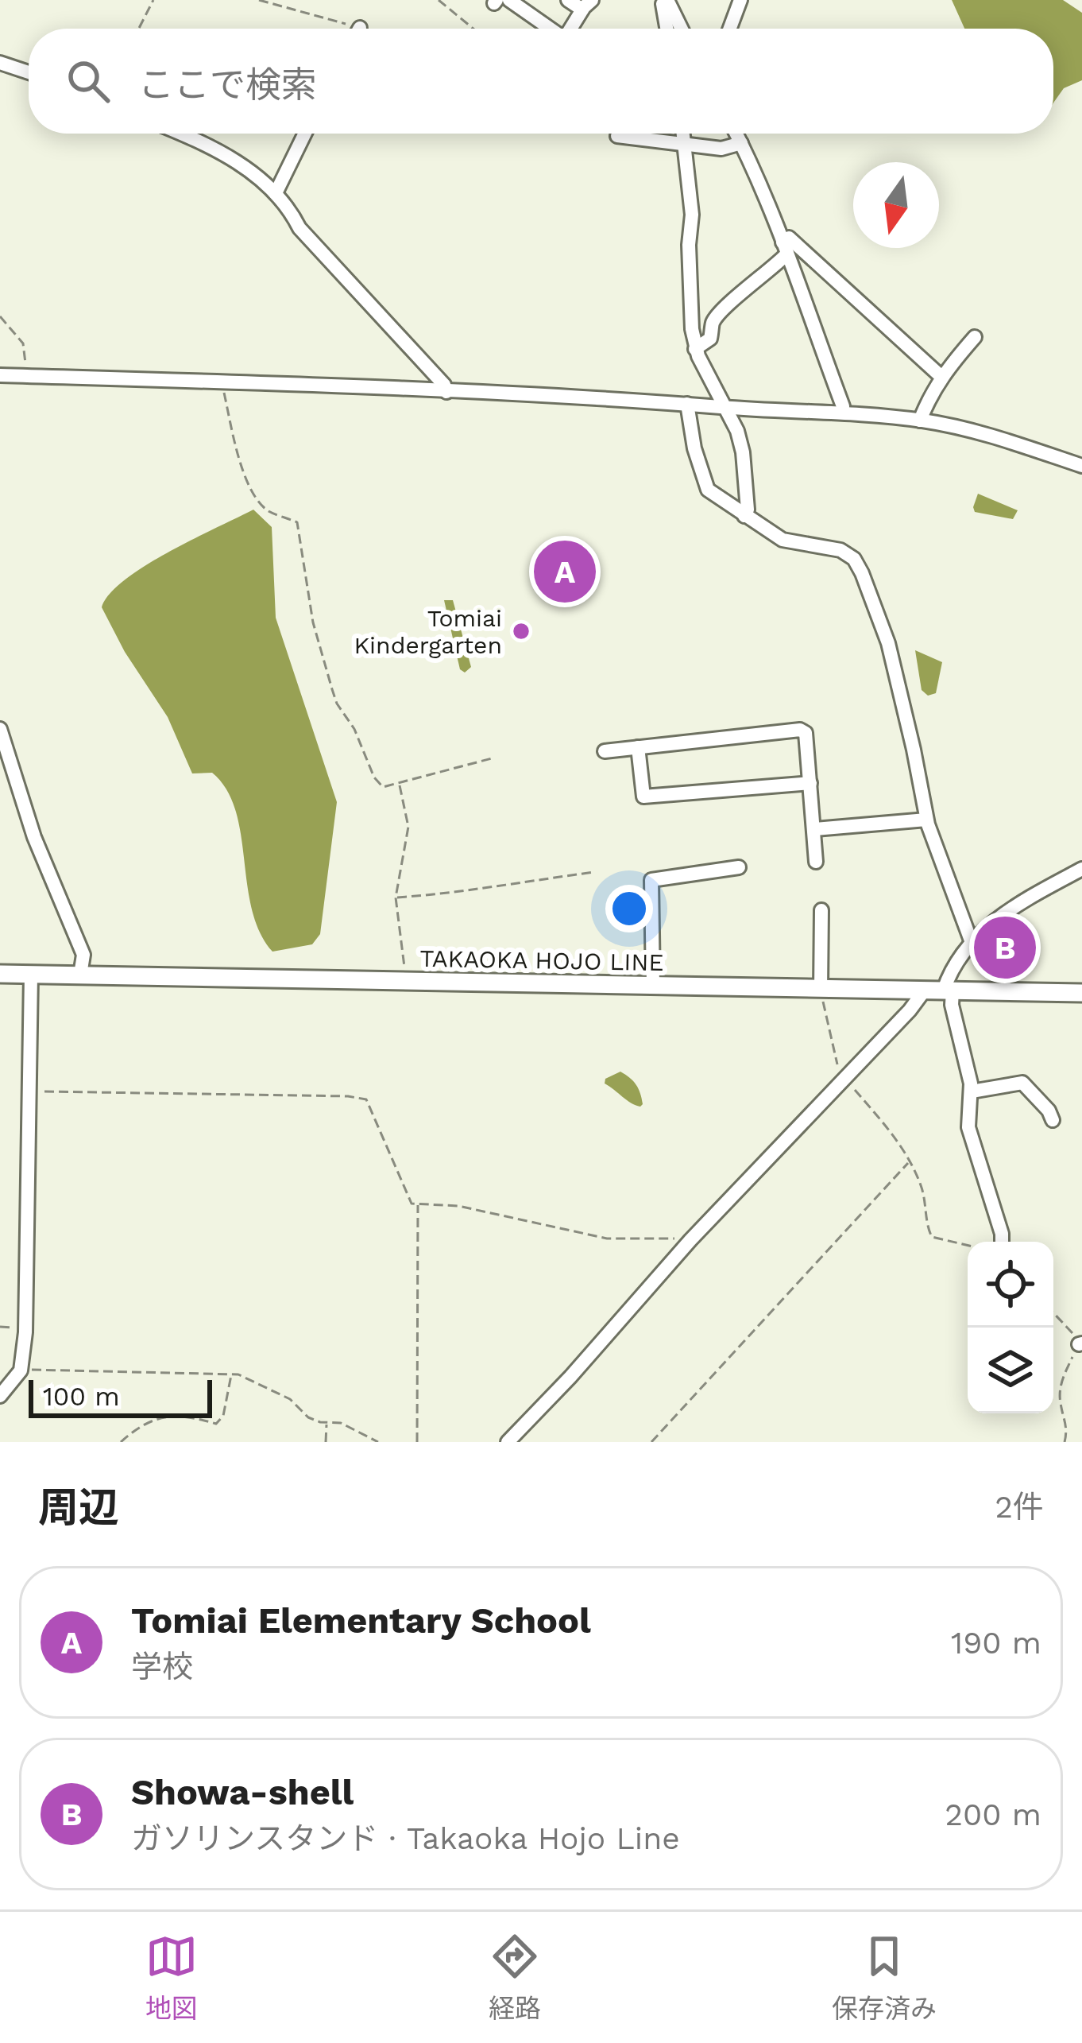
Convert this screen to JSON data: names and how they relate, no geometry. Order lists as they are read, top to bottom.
{
  "streets": {
    "main road": ["TAKAOKA HOJO LINE"]
  },
  "places": ["Tomiai Kindergarten"],
  "scale_bar": "100 m",
  "north": "bottom",
  "page": {
    "search": "ここで検索",
    "pins": ["A", "B"],
    "scale": "100 m",
    "heading": ["周辺", "2件"],
    "list": [
      {
        "mark": "A",
        "name": "Tomiai Elementary School",
        "note": "学校",
        "value": "190 m"
      },
      {
        "mark": "B",
        "name": "Showa-shell",
        "note": "ガソリンスタンド · Takaoka Hojo Line",
        "value": "200 m"
      }
    ],
    "nav": ["地図", "経路", "保存済み"]
  }
}
